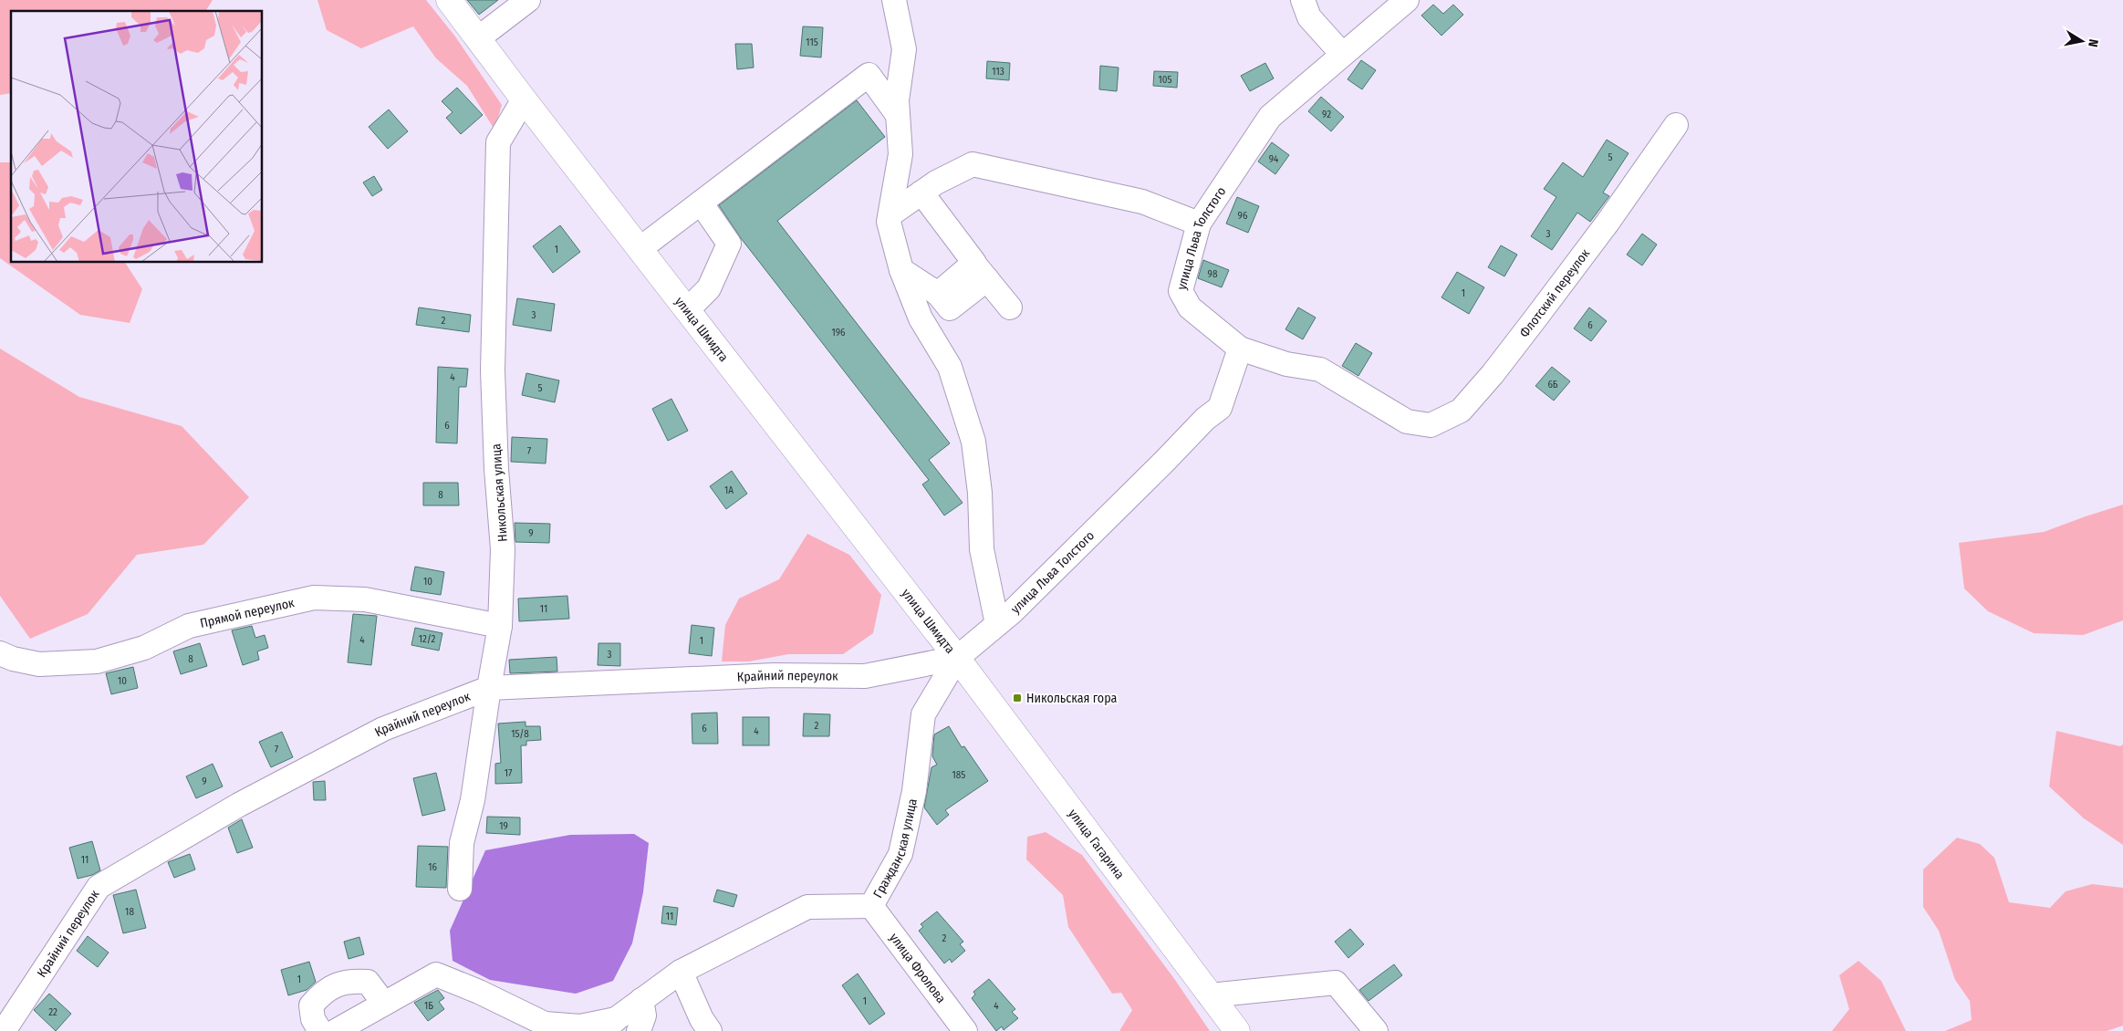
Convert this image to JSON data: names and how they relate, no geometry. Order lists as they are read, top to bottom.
{
  "streets": {
    "main road": ["улица Шмидта", "улица Гагарина"],
    "street": [
      "улица Льва Толстого",
      "Флотский переулок",
      "Никольская улица",
      "Прямой переулок",
      "Крайний переулок",
      "Гражданская улица",
      "улица Фролова"
    ]
  },
  "crossings": [
    ["улица Льва Толстого", "Флотский переулок"],
    ["улица Льва Толстого", "улица Шмидта"],
    ["улица Льва Толстого", "Крайний переулок"],
    ["улица Льва Толстого", "улица Гагарина"],
    ["улица Льва Толстого", "Гражданская улица"],
    ["улица Шмидта", "Никольская улица"],
    ["улица Шмидта", "Крайний переулок"],
    ["улица Шмидта", "улица Гагарина"],
    ["улица Шмидта", "Гражданская улица"],
    ["Никольская улица", "Прямой переулок"],
    ["Никольская улица", "Крайний переулок"],
    ["Крайний переулок", "улица Гагарина"],
    ["Крайний переулок", "Гражданская улица"],
    ["улица Гагарина", "Гражданская улица"],
    ["Гражданская улица", "улица Фролова"]
  ],
  "places": {
    "transit": ["Никольская гора"]
  },
  "house_numbers": [
    "115",
    "113",
    "105",
    "92",
    "5",
    "94",
    "96",
    "3",
    "1",
    "98",
    "1",
    "3",
    "2",
    "6",
    "196",
    "4",
    "6Б",
    "5",
    "6",
    "7",
    "1А",
    "8",
    "9",
    "10",
    "11",
    "12/2",
    "4",
    "1",
    "3",
    "8",
    "10",
    "2",
    "6",
    "4",
    "15/8",
    "7",
    "17",
    "185",
    "9",
    "19",
    "11",
    "16",
    "18",
    "11",
    "2",
    "1",
    "1",
    "1Б",
    "4",
    "22"
  ],
  "north": "right"
}
